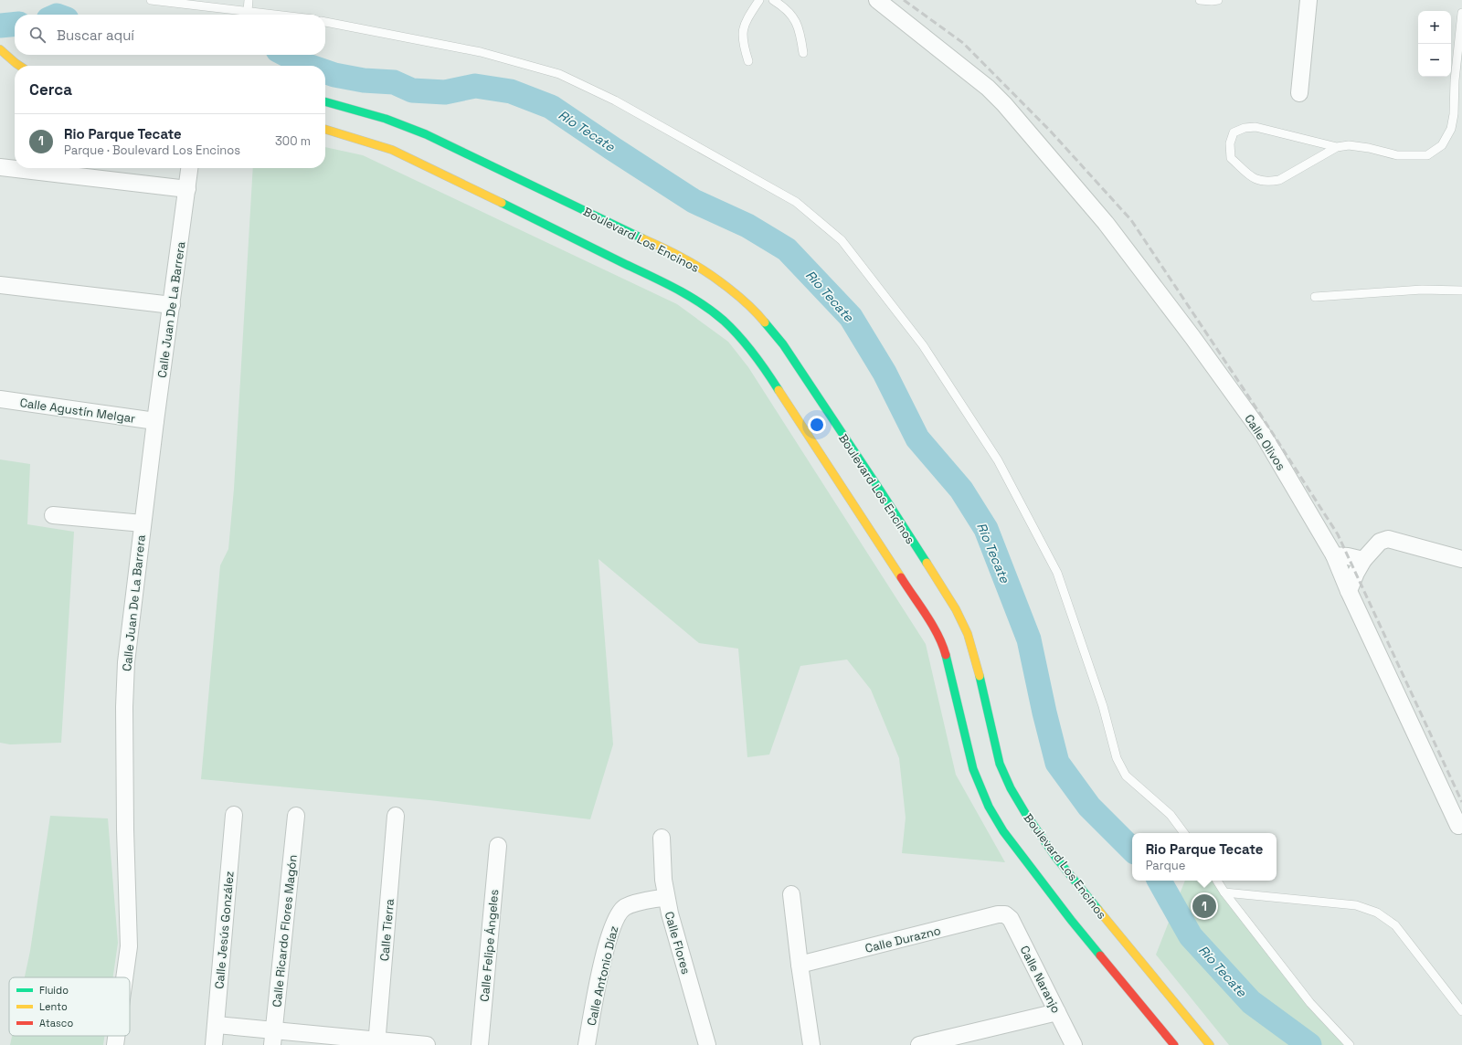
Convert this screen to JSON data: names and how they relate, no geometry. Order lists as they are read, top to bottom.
{
  "streets": {
    "main road": ["Boulevard Los Encinos"],
    "street": [
      "Calle Juan De La Barrera",
      "Calle Agustín Melgar",
      "Calle Olivos",
      "Calle Jesús González",
      "Calle Tierra",
      "Calle Ricardo Flores Magón",
      "Calle Durazno",
      "Calle Flores",
      "Calle Felipe Ángeles",
      "Calle Antonio Díaz",
      "Calle Naranjo"
    ]
  },
  "crossings": [
    ["Calle Juan De La Barrera", "Calle Agustín Melgar"],
    ["Calle Durazno", "Calle Naranjo"],
    ["Calle Flores", "Calle Antonio Díaz"]
  ],
  "water": ["Río Tecate"],
  "legend": ["Fluido", "Lento", "Atasco"],
  "page": {
    "map_buttons": ["+", "−"],
    "search": "Buscar aquí",
    "heading": "Cerca",
    "list": [
      {
        "mark": "1",
        "name": "Rio Parque Tecate",
        "note": "Parque · Boulevard Los Encinos",
        "value": "300 m"
      }
    ],
    "popup": ["Rio Parque Tecate", "Parque"],
    "pins": "1"
  }
}
